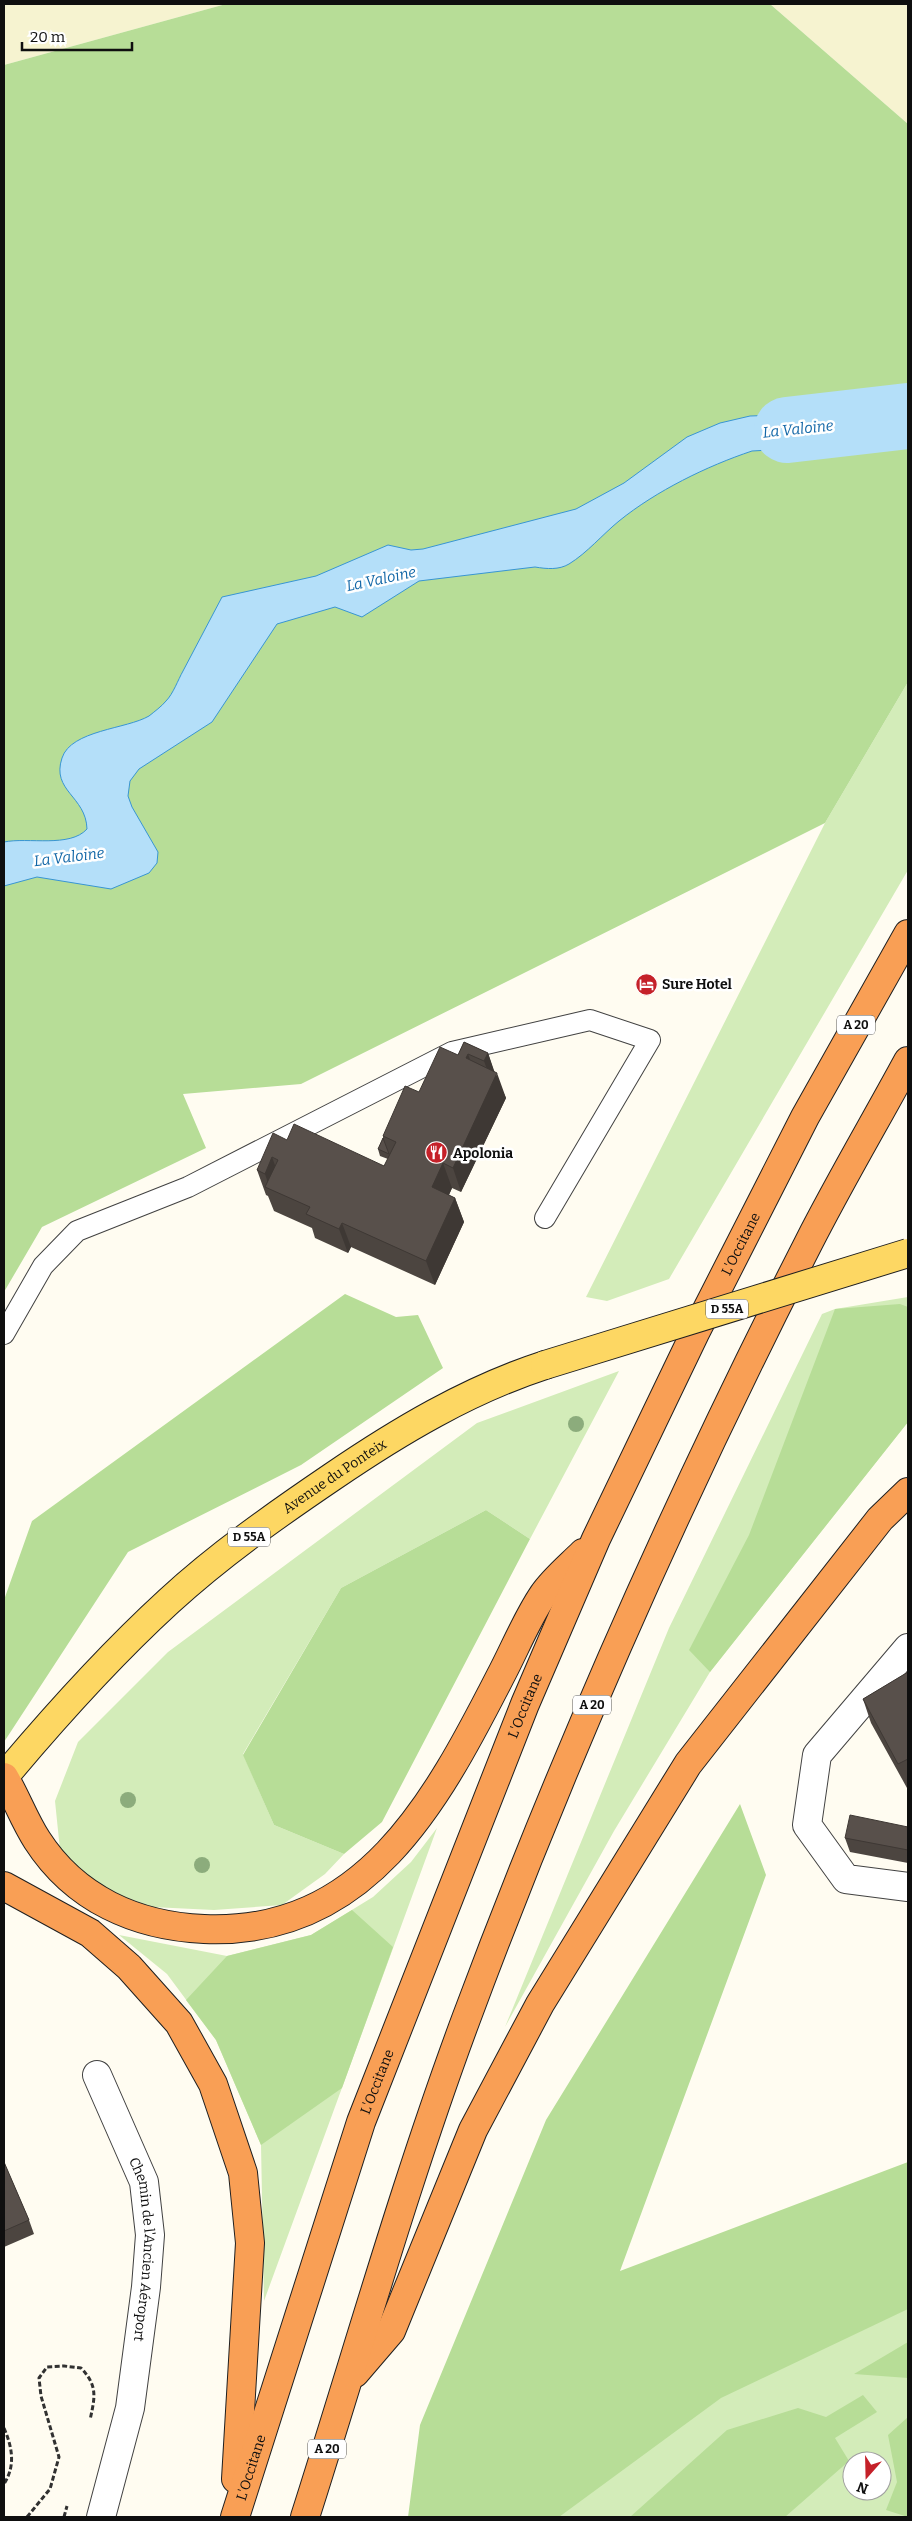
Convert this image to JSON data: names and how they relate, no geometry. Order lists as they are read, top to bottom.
{
  "streets": {
    "highway": ["A 20", "L'Occitane"],
    "main road": ["D 55A", "Avenue du Ponteix"],
    "street": ["Chemin de l'Ancien Aéroport"]
  },
  "water": ["La Valoine"],
  "places": {
    "hotel": ["Sure Hotel"],
    "restaurant": ["Apolonia"]
  },
  "scale_bar": "20 m",
  "north": "bottom"
}
